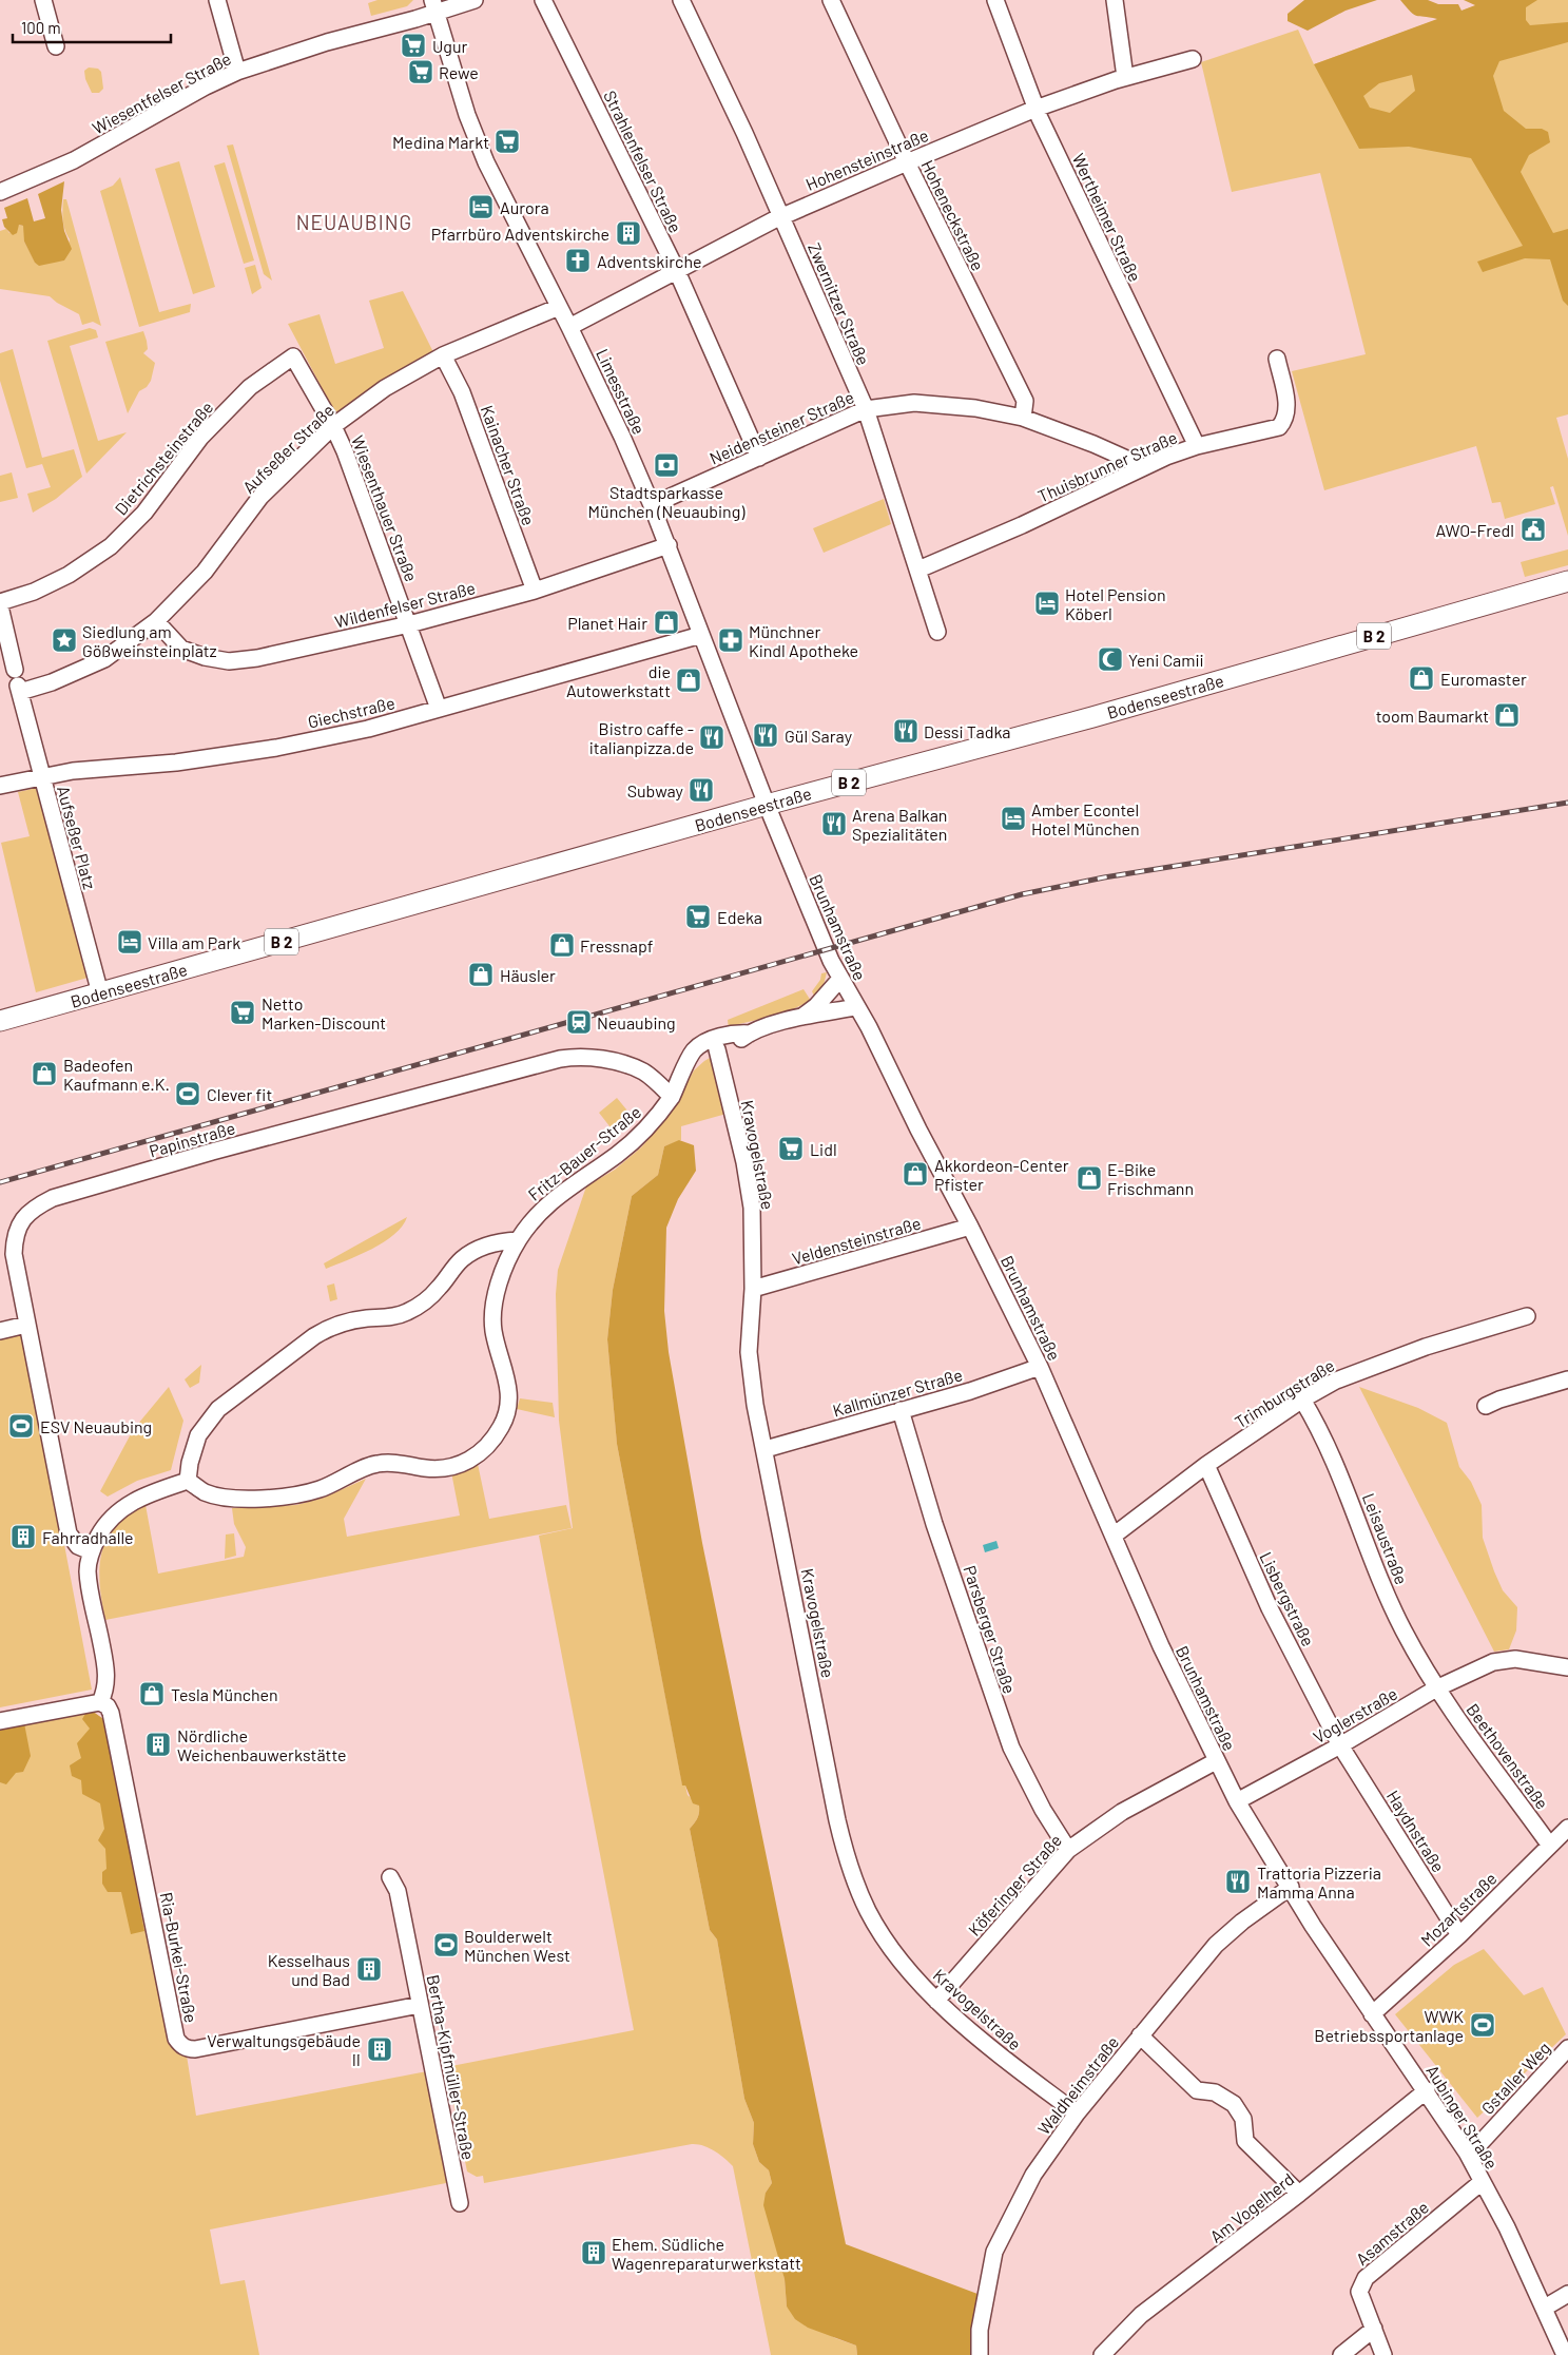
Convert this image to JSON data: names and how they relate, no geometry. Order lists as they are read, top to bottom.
{
  "streets": {
    "main road": ["B 2", "Bodenseestraße"],
    "street": [
      "Wiesentfelser Straße",
      "Hohensteinstraße",
      "Strahlenfelser Straße",
      "Hoheneckstraße",
      "Wertheimer Straße",
      "Zwernitzer Straße",
      "Limesstraße",
      "Neidensteiner Straße",
      "Aufseßer Straße",
      "Dietrichsteinstraße",
      "Kainacher Straße",
      "Thuisbrunner Straße",
      "Wiesenthauer Straße",
      "Wildenfelser Straße",
      "Giechstraße",
      "Aufseßer Platz",
      "Brunhamstraße",
      "Papinstraße",
      "Fritz-Bauer-Straße",
      "Kravogelstraße",
      "Veldensteinstraße",
      "Kallmünzer Straße",
      "Trimburgstraße",
      "Leisaustraße",
      "Lisbergstraße",
      "Parsberger Straße",
      "Voglerstraße",
      "Beethovenstraße",
      "Haydnstraße",
      "Köferinger Straße",
      "Mozartstraße",
      "Ria-Burkei-Straße",
      "Bertha-Kipfmüller-Straße",
      "Gstaller Weg",
      "Waldheimstraße",
      "Aubinger Straße",
      "Am Vogelherd",
      "Asamstraße"
    ]
  },
  "crossings": [
    ["Wiesentfelser Straße", "Limesstraße"],
    ["Hohensteinstraße", "Strahlenfelser Straße"],
    ["Hohensteinstraße", "Hoheneckstraße"],
    ["Hohensteinstraße", "Wertheimer Straße"],
    ["Hohensteinstraße", "Zwernitzer Straße"],
    ["Hohensteinstraße", "Limesstraße"],
    ["Strahlenfelser Straße", "Neidensteiner Straße"],
    ["Hoheneckstraße", "Neidensteiner Straße"],
    ["Wertheimer Straße", "Thuisbrunner Straße"],
    ["Zwernitzer Straße", "Neidensteiner Straße"],
    ["Zwernitzer Straße", "Thuisbrunner Straße"],
    ["Limesstraße", "Neidensteiner Straße"],
    ["Limesstraße", "Aufseßer Straße"],
    ["Limesstraße", "Wildenfelser Straße"],
    ["Limesstraße", "Bodenseestraße"],
    ["Limesstraße", "Giechstraße"],
    ["Limesstraße", "Brunhamstraße"],
    ["Neidensteiner Straße", "Thuisbrunner Straße"],
    ["Aufseßer Straße", "Kainacher Straße"],
    ["Aufseßer Straße", "Wiesenthauer Straße"],
    ["Aufseßer Straße", "Wildenfelser Straße"],
    ["Aufseßer Straße", "Aufseßer Platz"],
    ["Dietrichsteinstraße", "Wiesenthauer Straße"],
    ["Kainacher Straße", "Wildenfelser Straße"],
    ["Wiesenthauer Straße", "Wildenfelser Straße"],
    ["Wiesenthauer Straße", "Giechstraße"],
    ["Bodenseestraße", "Aufseßer Platz"],
    ["Bodenseestraße", "Brunhamstraße"],
    ["Giechstraße", "Aufseßer Platz"],
    ["Brunhamstraße", "Veldensteinstraße"],
    ["Brunhamstraße", "Kallmünzer Straße"],
    ["Brunhamstraße", "Trimburgstraße"],
    ["Brunhamstraße", "Voglerstraße"],
    ["Brunhamstraße", "Köferinger Straße"],
    ["Brunhamstraße", "Aubinger Straße"],
    ["Papinstraße", "Fritz-Bauer-Straße"],
    ["Kravogelstraße", "Veldensteinstraße"],
    ["Kravogelstraße", "Kallmünzer Straße"],
    ["Kravogelstraße", "Köferinger Straße"],
    ["Kravogelstraße", "Waldheimstraße"],
    ["Kallmünzer Straße", "Parsberger Straße"],
    ["Trimburgstraße", "Leisaustraße"],
    ["Trimburgstraße", "Lisbergstraße"],
    ["Leisaustraße", "Voglerstraße"],
    ["Leisaustraße", "Beethovenstraße"],
    ["Lisbergstraße", "Voglerstraße"],
    ["Lisbergstraße", "Haydnstraße"],
    ["Parsberger Straße", "Köferinger Straße"],
    ["Voglerstraße", "Beethovenstraße"],
    ["Voglerstraße", "Haydnstraße"],
    ["Beethovenstraße", "Mozartstraße"],
    ["Haydnstraße", "Mozartstraße"],
    ["Mozartstraße", "Aubinger Straße"],
    ["Ria-Burkei-Straße", "Bertha-Kipfmüller-Straße"],
    ["Gstaller Weg", "Aubinger Straße"],
    ["Waldheimstraße", "Aubinger Straße"],
    ["Aubinger Straße", "Am Vogelherd"],
    ["Aubinger Straße", "Asamstraße"]
  ],
  "districts": ["NEUAUBING"],
  "places": {
    "supermarket": [
      "Ugur",
      "Rewe",
      "Medina Markt",
      "Edeka",
      "Netto Marken-Discount",
      "Lidl"
    ],
    "hotel": [
      "Aurora",
      "Hotel Pension Köberl",
      "Amber Econtel Hotel München",
      "Villa am Park"
    ],
    "building": [
      "Pfarrbüro Adventskirche",
      "Fahrradhalle",
      "Nördliche Weichenbauwerkstätte",
      "Kesselhaus und Bad",
      "Verwaltungsgebäude II",
      "Ehem. Südliche Wagenreparaturwerkstatt"
    ],
    "church": ["Adventskirche"],
    "bank": ["Stadtsparkasse München (Neuaubing)"],
    "public building": ["AWO-Fredl"],
    "shop": [
      "Planet Hair",
      "Euromaster",
      "die Autowerkstatt",
      "toom Baumarkt",
      "Fressnapf",
      "Häusler",
      "Badeofen Kaufmann e.K.",
      "Akkordeon-Center Pfister",
      "E-Bike Frischmann",
      "Tesla München"
    ],
    "place": ["Siedlung am Gößweinsteinplatz"],
    "pharmacy": ["Münchner Kindl Apotheke"],
    "mosque": ["Yeni Camii"],
    "restaurant": [
      "Dessi Tadka",
      "Gül Saray",
      "Bistro caffe - italianpizza.de",
      "Subway",
      "Arena Balkan Spezialitäten",
      "Trattoria Pizzeria Mamma Anna"
    ],
    "station": ["Neuaubing"],
    "sports": [
      "Clever fit",
      "ESV Neuaubing",
      "Boulderwelt München West",
      "WWK Betriebssportanlage"
    ]
  },
  "scale_bar": "100 m"
}
